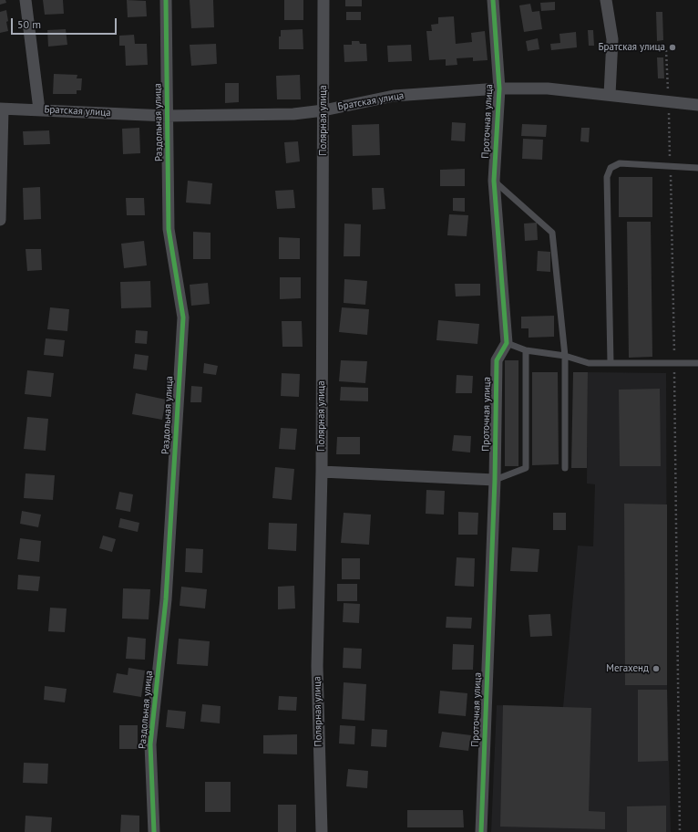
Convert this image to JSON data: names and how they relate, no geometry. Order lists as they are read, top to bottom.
{
  "streets": {
    "street": [
      "Братская улица",
      "Полярная улица",
      "Проточная улица",
      "Раздольная улица"
    ]
  },
  "crossings": [
    ["Братская улица", "Полярная улица"],
    ["Братская улица", "Проточная улица"],
    ["Братская улица", "Раздольная улица"]
  ],
  "places": ["Братская улица", "Мегахенд"],
  "scale_bar": "50 m"
}
